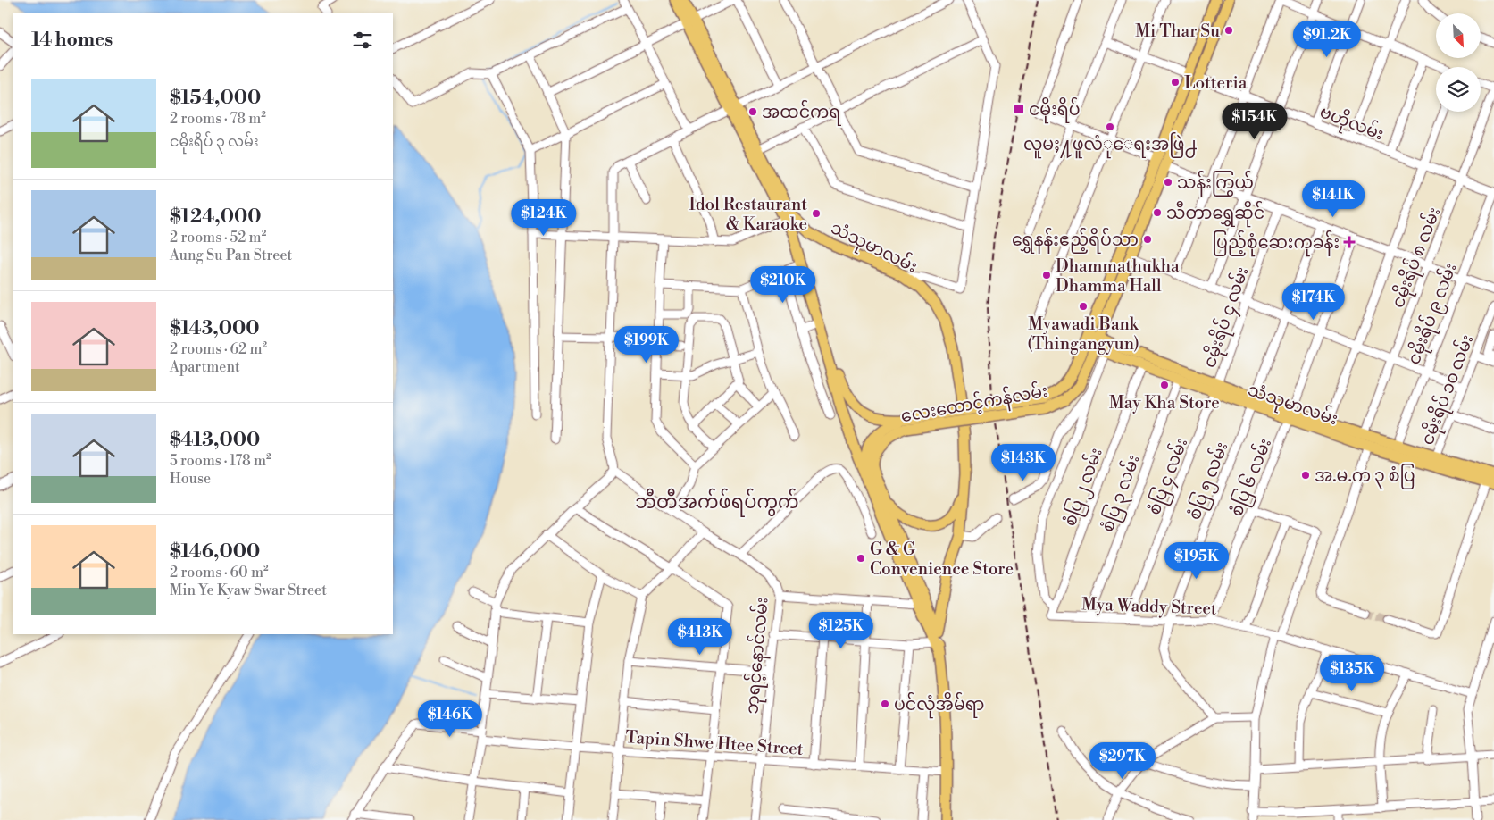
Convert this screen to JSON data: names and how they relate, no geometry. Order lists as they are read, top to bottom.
{
  "streets": {
    "main road": ["သံသုမာလမ်း", "လေးထောင့်ကန်လမ်း"],
    "street": [
      "ဗဟိုလမ်း",
      "ငမိုးရိပ် ၈ လမ်း",
      "ငမိုးရိပ် ၉ လမ်း",
      "ငမိုးရိပ် ၄ လမ်း",
      "ငမိုးရိပ် ၁၀ လမ်း",
      "စံပြ ၄ လမ်း",
      "စံပြ ၆ လမ်း",
      "စံပြ ၅ လမ်း",
      "စံပြ ၂ လမ်း",
      "စံပြ ၃ လမ်း",
      "Mya Waddy Street",
      "ဘုရင့်နောင်လမ်း",
      "Tapin Shwe Htee Street"
    ]
  },
  "crossings": [
    ["ဗဟိုလမ်း", "ငမိုးရိပ် ၈ လမ်း"],
    ["ဗဟိုလမ်း", "ငမိုးရိပ် ၉ လမ်း"],
    ["ဗဟိုလမ်း", "လေးထောင့်ကန်လမ်း"],
    ["သံသုမာလမ်း", "ငမိုးရိပ် ၈ လမ်း"],
    ["သံသုမာလမ်း", "ငမိုးရိပ် ၉ လမ်း"],
    ["သံသုမာလမ်း", "ငမိုးရိပ် ၄ လမ်း"],
    ["သံသုမာလမ်း", "ငမိုးရိပ် ၁၀ လမ်း"],
    ["သံသုမာလမ်း", "လေးထောင့်ကန်လမ်း"],
    ["သံသုမာလမ်း", "စံပြ ၄ လမ်း"],
    ["သံသုမာလမ်း", "စံပြ ၆ လမ်း"],
    ["သံသုမာလမ်း", "စံပြ ၅ လမ်း"],
    ["သံသုမာလမ်း", "စံပြ ၂ လမ်း"],
    ["သံသုမာလမ်း", "စံပြ ၃ လမ်း"],
    ["ငမိုးရိပ် ၄ လမ်း", "စံပြ ၄ လမ်း"],
    ["စံပြ ၄ လမ်း", "Mya Waddy Street"],
    ["စံပြ ၆ လမ်း", "Mya Waddy Street"],
    ["စံပြ ၅ လမ်း", "Mya Waddy Street"],
    ["စံပြ ၂ လမ်း", "Mya Waddy Street"],
    ["စံပြ ၃ လမ်း", "Mya Waddy Street"],
    ["ဘုရင့်နောင်လမ်း", "Tapin Shwe Htee Street"]
  ],
  "districts": ["ဘီတီအက်ဖ်ရပ်ကွက်"],
  "places": {
    "other": [
      "Mi Thar Su",
      "Lotteria",
      "အထင်ကရ",
      "လူမႈ႔ဖူလံုေရးအဖြဲ႕",
      "သန်းကြွယ်",
      "သီတာရွှေဆိုင်",
      "Idol Restaurant & Karaoke",
      "ရွှေနန်းဧည့်ရိပ်သာ",
      "Dhammathukha Dhamma Hall",
      "Myawadi Bank (Thingangyun)",
      "May Kha Store",
      "အ.မ.က ၃ စံပြ",
      "G & G Convenience Store",
      "ပင်လုံအိမ်ရာ"
    ],
    "transit": ["ငမိုးရိပ်"],
    "health": ["ပြည့်စုံဆေးကုခန်း"]
  },
  "north": "bottom right",
  "page": {
    "heading": "14 homes",
    "price": [
      "$91.2K",
      "$154K",
      "$141K",
      "$124K",
      "$210K",
      "$174K",
      "$199K",
      "$143K",
      "$195K",
      "$125K",
      "$413K",
      "$135K",
      "$146K",
      "$297K"
    ],
    "list": [
      {
        "name": "$154,000",
        "note": "2 rooms · 78 m² · ငမိုးရိပ် ၃ လမ်း"
      },
      {
        "name": "$124,000",
        "note": "2 rooms · 52 m² · Aung Su Pan Street"
      },
      {
        "name": "$143,000",
        "note": "2 rooms · 62 m² · Apartment"
      },
      {
        "name": "$413,000",
        "note": "5 rooms · 178 m² · House"
      },
      {
        "name": "$146,000",
        "note": "2 rooms · 60 m² · Min Ye Kyaw Swar Street"
      }
    ]
  }
}
